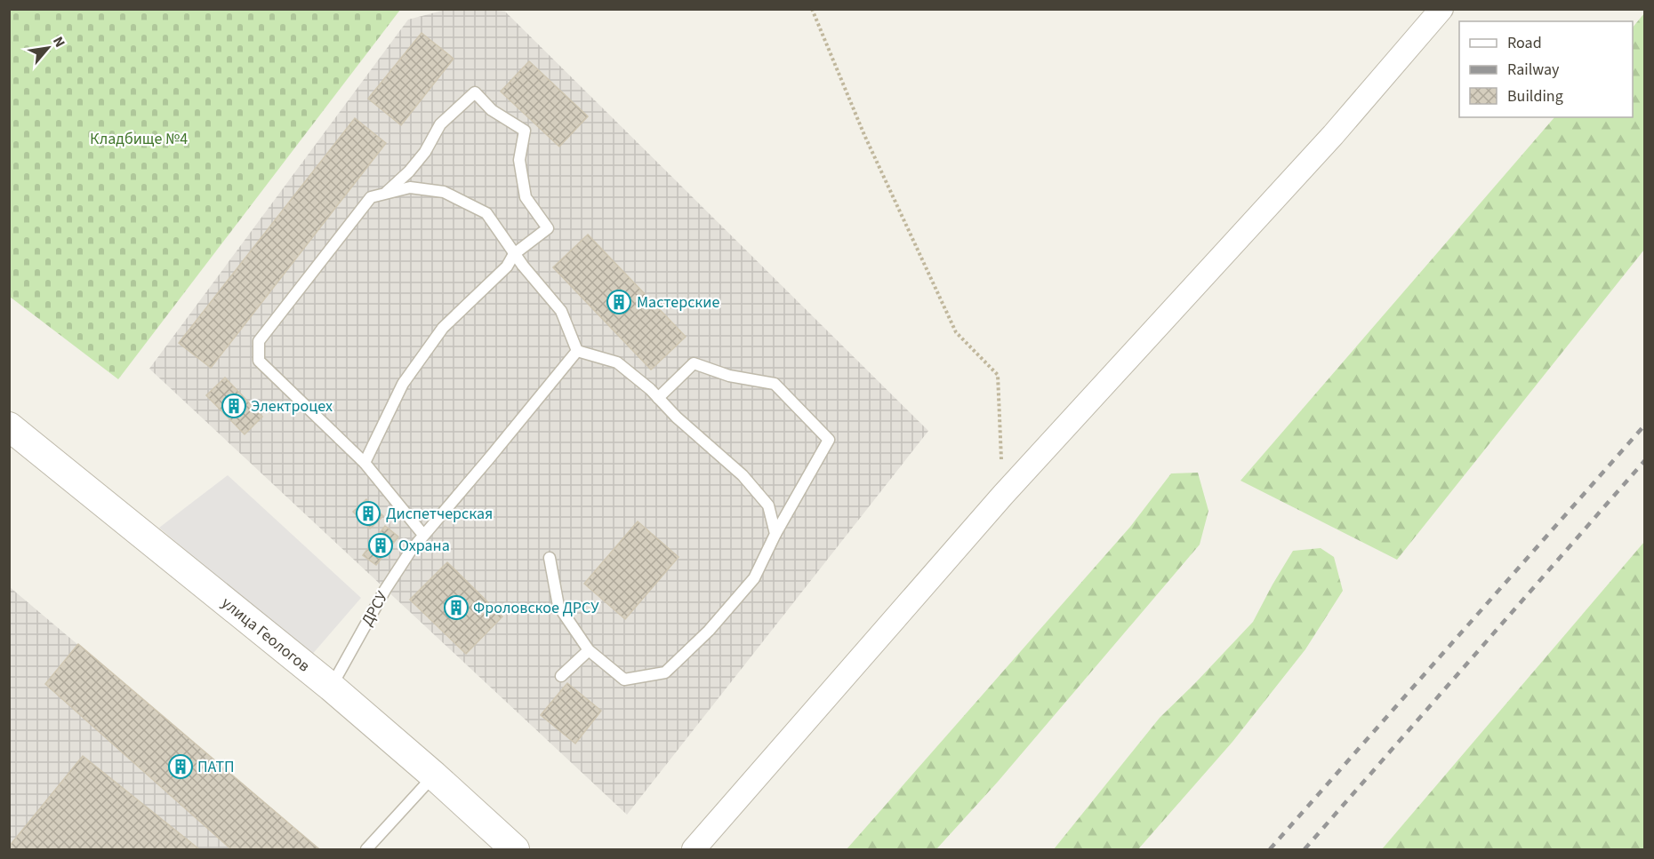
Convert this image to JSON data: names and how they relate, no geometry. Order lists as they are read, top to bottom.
{
  "streets": {
    "street": ["улица Геологов"],
    "lane": ["ДРСУ"]
  },
  "crossings": [
    ["ДРСУ", "улица Геологов"]
  ],
  "parks": ["Кладбище №4"],
  "places": {
    "building": [
      "Мастерские",
      "Электроцех",
      "Диспетчерская",
      "Охрана",
      "Фроловское ДРСУ",
      "ПАТП"
    ]
  },
  "legend": ["Road", "Railway", "Building"],
  "north": "top right"
}
